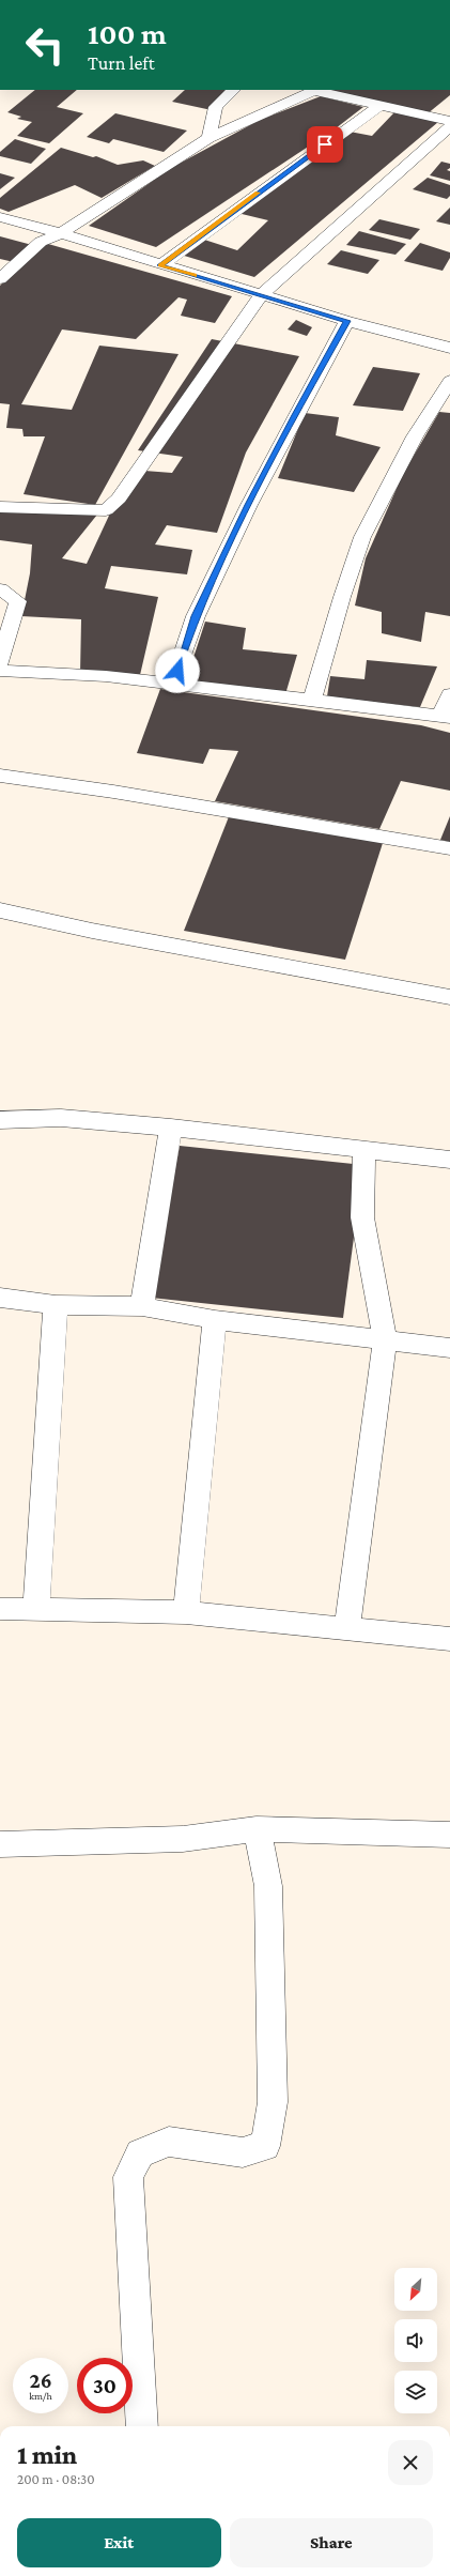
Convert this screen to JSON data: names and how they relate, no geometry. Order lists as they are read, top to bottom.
{
  "north": "bottom left",
  "page": {
    "turn": ["100 m", "Turn left"],
    "speed": "26 km/h",
    "limit": "30",
    "heading": ["1 min", "200 m · 08:30"],
    "buttons": ["Exit", "Share"]
  }
}
